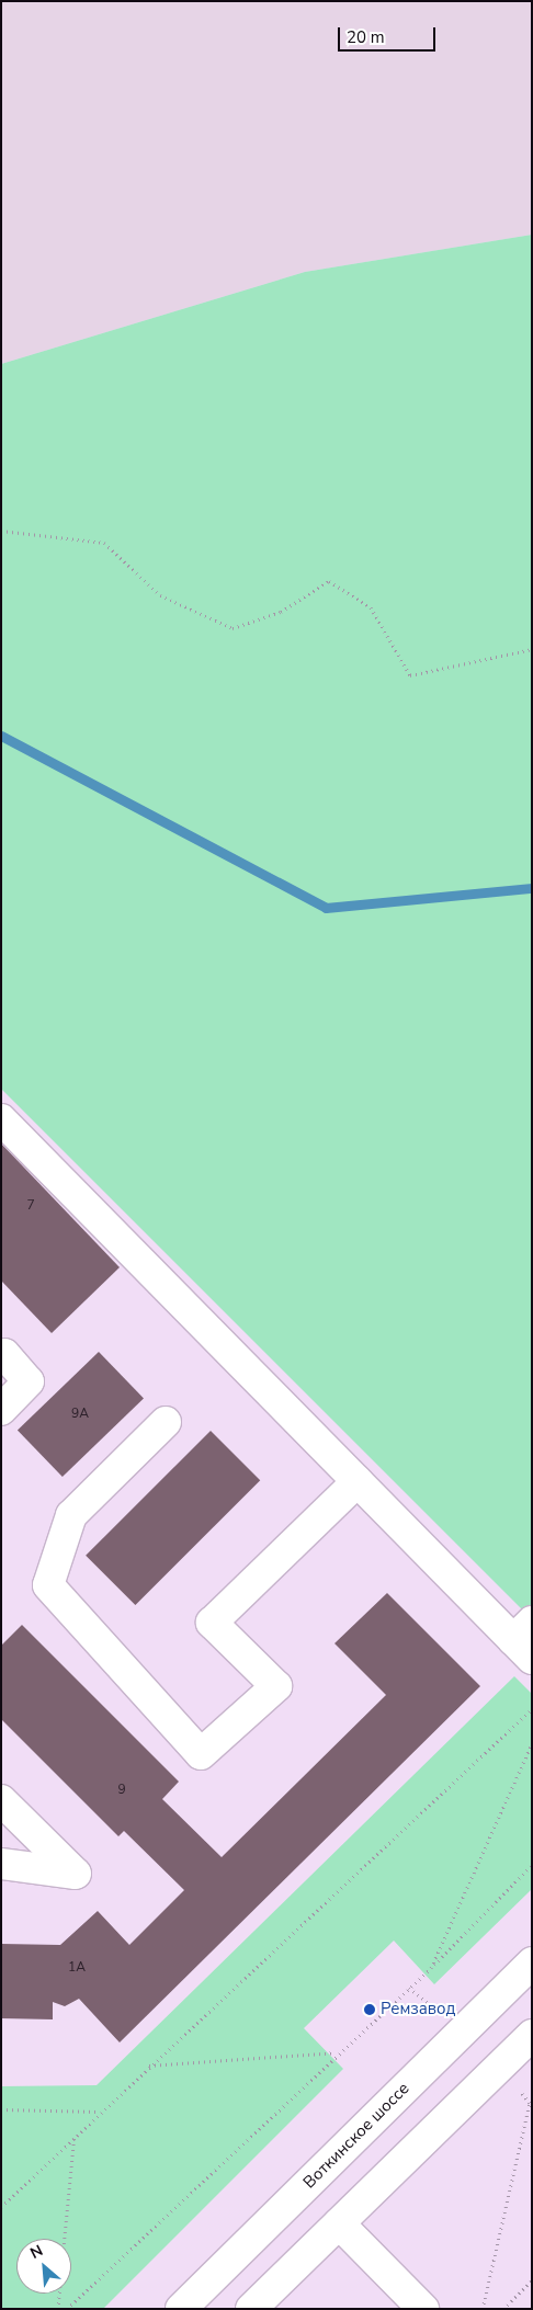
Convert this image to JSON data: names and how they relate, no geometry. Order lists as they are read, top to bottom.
{
  "streets": {
    "main road": ["Воткинское шоссе"]
  },
  "places": ["Ремзавод"],
  "house_numbers": [
    "7",
    "9А",
    "9",
    "1А"
  ],
  "scale_bar": "20 m",
  "north": "top left"
}
